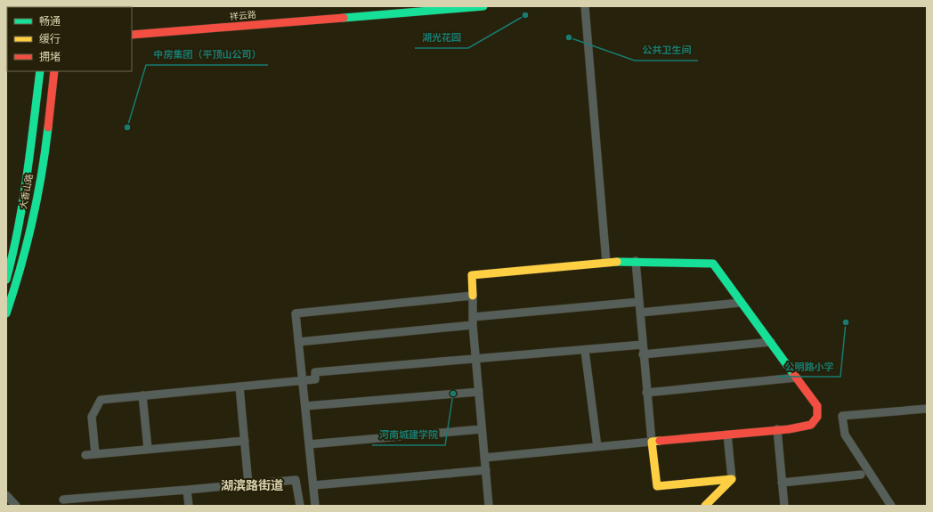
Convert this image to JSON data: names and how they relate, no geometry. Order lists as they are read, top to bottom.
{
  "streets": {
    "main road": ["祥云路", "大香山路"]
  },
  "districts": ["湖滨路街道"],
  "places": [
    "湖光花园",
    "公共卫生间",
    "中房集团（平顶山公司）",
    "公明路小学",
    "河南城建学院"
  ],
  "legend": ["畅通", "缓行", "拥堵"]
}
